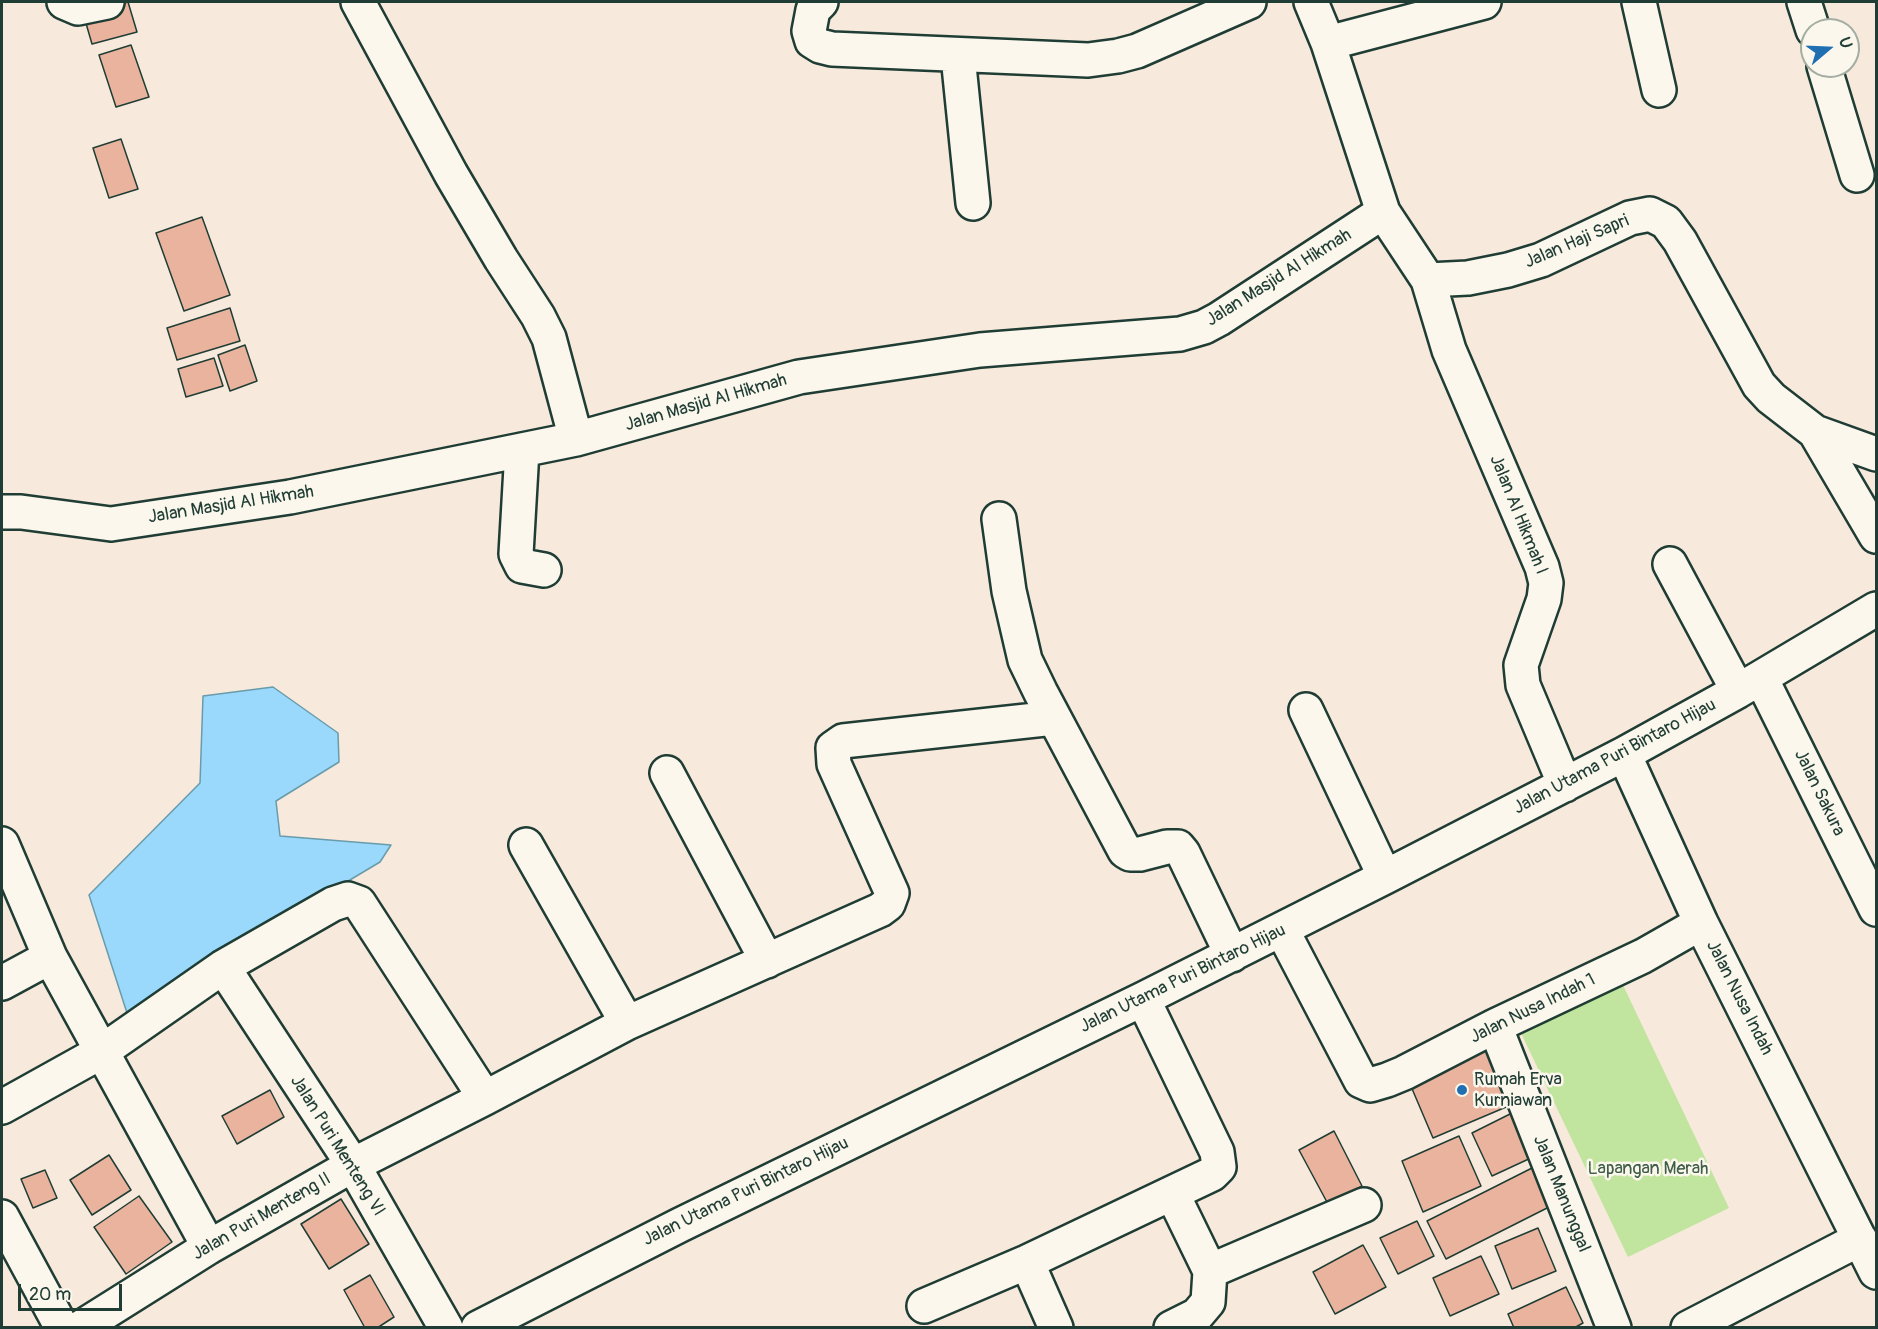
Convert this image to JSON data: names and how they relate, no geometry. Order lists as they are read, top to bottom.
{
  "streets": {
    "street": [
      "Jalan Haji Sapri",
      "Jalan Masjid Al Hikmah",
      "Jalan Al Hikmah I",
      "Jalan Utama Puri Bintaro Hijau",
      "Jalan Sakura",
      "Jalan Nusa Indah",
      "Jalan Nusa Indah 1",
      "Jalan Puri Menteng VI",
      "Jalan Manunggal",
      "Jalan Puri Menteng II"
    ]
  },
  "crossings": [
    ["Jalan Haji Sapri", "Jalan Al Hikmah I"],
    ["Jalan Al Hikmah I", "Jalan Utama Puri Bintaro Hijau"],
    ["Jalan Utama Puri Bintaro Hijau", "Jalan Sakura"],
    ["Jalan Utama Puri Bintaro Hijau", "Jalan Nusa Indah"],
    ["Jalan Utama Puri Bintaro Hijau", "Jalan Nusa Indah 1"],
    ["Jalan Nusa Indah", "Jalan Nusa Indah 1"],
    ["Jalan Nusa Indah 1", "Jalan Manunggal"],
    ["Jalan Puri Menteng VI", "Jalan Puri Menteng II"]
  ],
  "parks": ["Lapangan Merah"],
  "places": ["Rumah Erva Kurniawan"],
  "scale_bar": "20 m",
  "north": "right"
}
